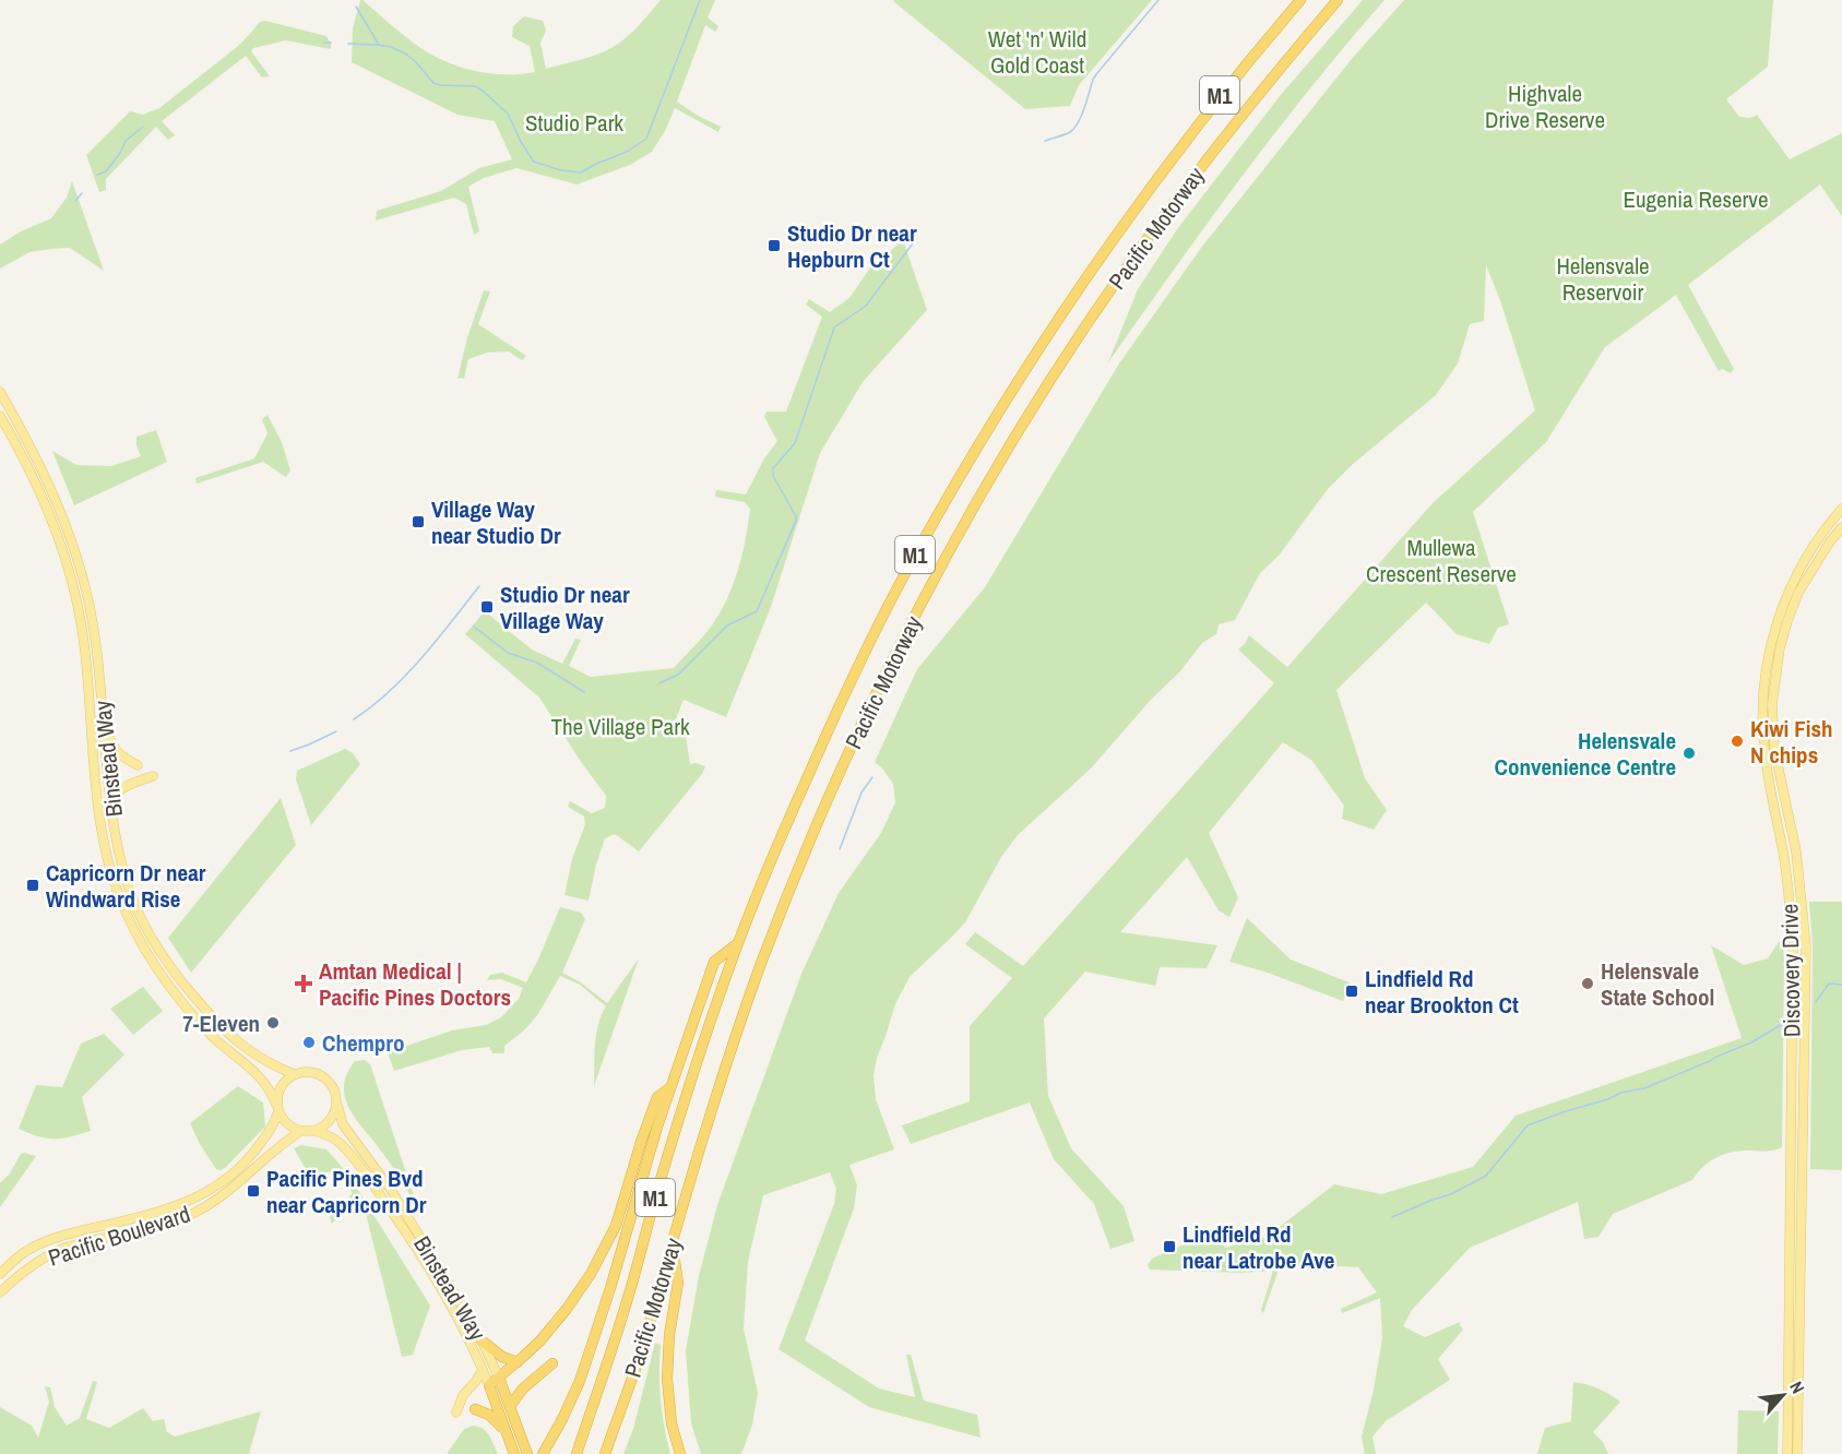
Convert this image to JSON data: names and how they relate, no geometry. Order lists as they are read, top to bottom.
{
  "streets": {
    "highway": ["M1", "Pacific Motorway"],
    "main road": ["Binstead Way", "Discovery Drive", "Pacific Boulevard"]
  },
  "crossings": [
    ["Binstead Way", "Pacific Boulevard"]
  ],
  "parks": [
    "Wet 'n' Wild Gold Coast",
    "Highvale Drive Reserve",
    "Studio Park",
    "Eugenia Reserve",
    "Helensvale Reservoir",
    "Mullewa Crescent Reserve",
    "The Village Park"
  ],
  "places": {
    "transit": [
      "Studio Dr near Hepburn Ct",
      "Village Way near Studio Dr",
      "Studio Dr near Village Way",
      "Capricorn Dr near Windward Rise",
      "Lindfield Rd near Brookton Ct",
      "Pacific Pines Bvd near Capricorn Dr",
      "Lindfield Rd near Latrobe Ave"
    ],
    "other": [
      "Kiwi Fish N chips",
      "Helensvale Convenience Centre",
      "Helensvale State School",
      "7-Eleven",
      "Chempro"
    ],
    "health": ["Amtan Medical | Pacific Pines Doctors"]
  },
  "north": "top right"
}
